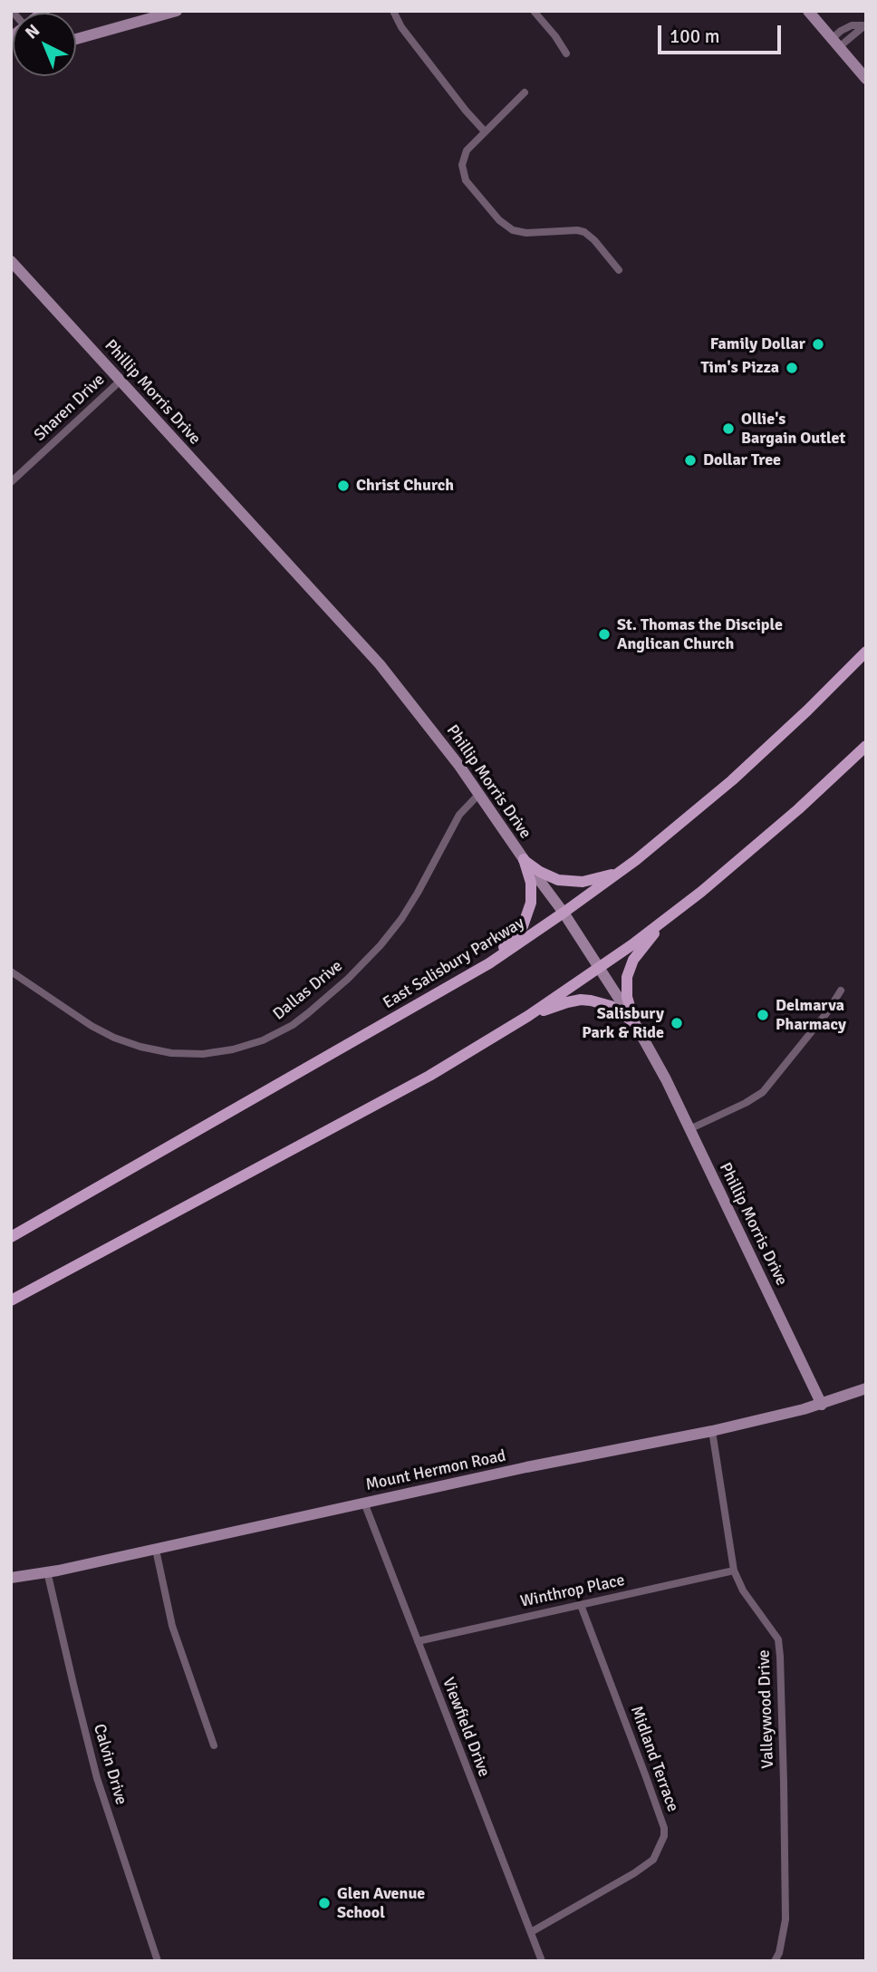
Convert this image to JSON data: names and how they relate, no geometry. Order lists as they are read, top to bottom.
{
  "streets": {
    "main road": ["East Salisbury Parkway"],
    "street": [
      "Phillip Morris Drive",
      "Sharen Drive",
      "Dallas Drive",
      "Mount Hermon Road",
      "Winthrop Place",
      "Valleywood Drive",
      "Viewfield Drive",
      "Midland Terrace",
      "Calvin Drive"
    ]
  },
  "crossings": [
    ["Phillip Morris Drive", "Sharen Drive"],
    ["Phillip Morris Drive", "East Salisbury Parkway"],
    ["Phillip Morris Drive", "Dallas Drive"],
    ["Phillip Morris Drive", "Mount Hermon Road"],
    ["Mount Hermon Road", "Valleywood Drive"],
    ["Mount Hermon Road", "Viewfield Drive"],
    ["Mount Hermon Road", "Calvin Drive"],
    ["Winthrop Place", "Valleywood Drive"],
    ["Winthrop Place", "Viewfield Drive"],
    ["Winthrop Place", "Midland Terrace"],
    ["Viewfield Drive", "Midland Terrace"]
  ],
  "places": [
    "Family Dollar",
    "Tim's Pizza",
    "Ollie's Bargain Outlet",
    "Dollar Tree",
    "Christ Church",
    "St. Thomas the Disciple Anglican Church",
    "Delmarva Pharmacy",
    "Salisbury Park & Ride",
    "Glen Avenue School"
  ],
  "scale_bar": "100 m",
  "north": "top left"
}
